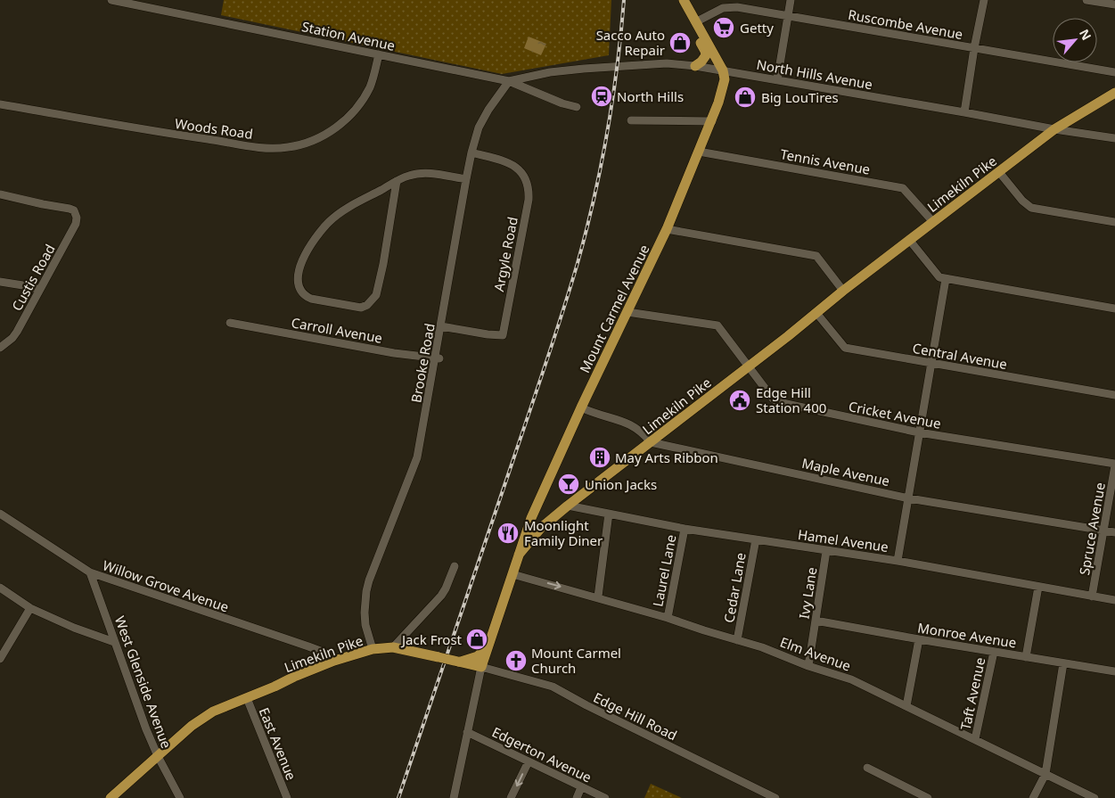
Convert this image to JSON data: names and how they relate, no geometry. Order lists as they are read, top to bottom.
{
  "streets": {
    "main road": ["Limekiln Pike", "Mount Carmel Avenue"],
    "street": [
      "Ruscombe Avenue",
      "Station Avenue",
      "North Hills Avenue",
      "Woods Road",
      "Tennis Avenue",
      "Argyle Road",
      "Custis Road",
      "Carroll Avenue",
      "Central Avenue",
      "Brooke Road",
      "Cricket Avenue",
      "Maple Avenue",
      "Spruce Avenue",
      "Hamel Avenue",
      "Laurel Lane",
      "Willow Grove Avenue",
      "Cedar Lane",
      "Ivy Lane",
      "Monroe Avenue",
      "Elm Avenue",
      "West Glenside Avenue",
      "Taft Avenue",
      "Edge Hill Road",
      "East Avenue",
      "Edgerton Avenue"
    ]
  },
  "crossings": [
    ["Station Avenue", "North Hills Avenue"],
    ["Station Avenue", "Woods Road"],
    ["Station Avenue", "Brooke Road"],
    ["North Hills Avenue", "Limekiln Pike"],
    ["North Hills Avenue", "Mount Carmel Avenue"],
    ["North Hills Avenue", "Brooke Road"],
    ["Tennis Avenue", "Limekiln Pike"],
    ["Tennis Avenue", "Mount Carmel Avenue"],
    ["Limekiln Pike", "Mount Carmel Avenue"],
    ["Limekiln Pike", "Central Avenue"],
    ["Limekiln Pike", "Brooke Road"],
    ["Limekiln Pike", "Cricket Avenue"],
    ["Limekiln Pike", "Maple Avenue"],
    ["Limekiln Pike", "Hamel Avenue"],
    ["Limekiln Pike", "Willow Grove Avenue"],
    ["Limekiln Pike", "Elm Avenue"],
    ["Limekiln Pike", "West Glenside Avenue"],
    ["Limekiln Pike", "Edge Hill Road"],
    ["Limekiln Pike", "East Avenue"],
    ["Argyle Road", "Brooke Road"],
    ["Mount Carmel Avenue", "Cricket Avenue"],
    ["Carroll Avenue", "Brooke Road"],
    ["Cricket Avenue", "Spruce Avenue"],
    ["Maple Avenue", "Spruce Avenue"],
    ["Spruce Avenue", "Hamel Avenue"],
    ["Hamel Avenue", "Laurel Lane"],
    ["Hamel Avenue", "Cedar Lane"],
    ["Hamel Avenue", "Ivy Lane"],
    ["Laurel Lane", "Elm Avenue"],
    ["Willow Grove Avenue", "West Glenside Avenue"],
    ["Cedar Lane", "Elm Avenue"],
    ["Ivy Lane", "Monroe Avenue"],
    ["Ivy Lane", "Elm Avenue"],
    ["Monroe Avenue", "Taft Avenue"],
    ["Elm Avenue", "Taft Avenue"]
  ],
  "places": {
    "supermarket": ["Getty"],
    "shop": ["Sacco Auto Repair", "Big LouTires", "Jack Frost"],
    "station": ["North Hills"],
    "public building": ["Edge Hill Station 400"],
    "building": ["May Arts Ribbon"],
    "bar": ["Union Jacks"],
    "restaurant": ["Moonlight Family Diner"],
    "church": ["Mount Carmel Church"]
  },
  "north": "top right"
}
